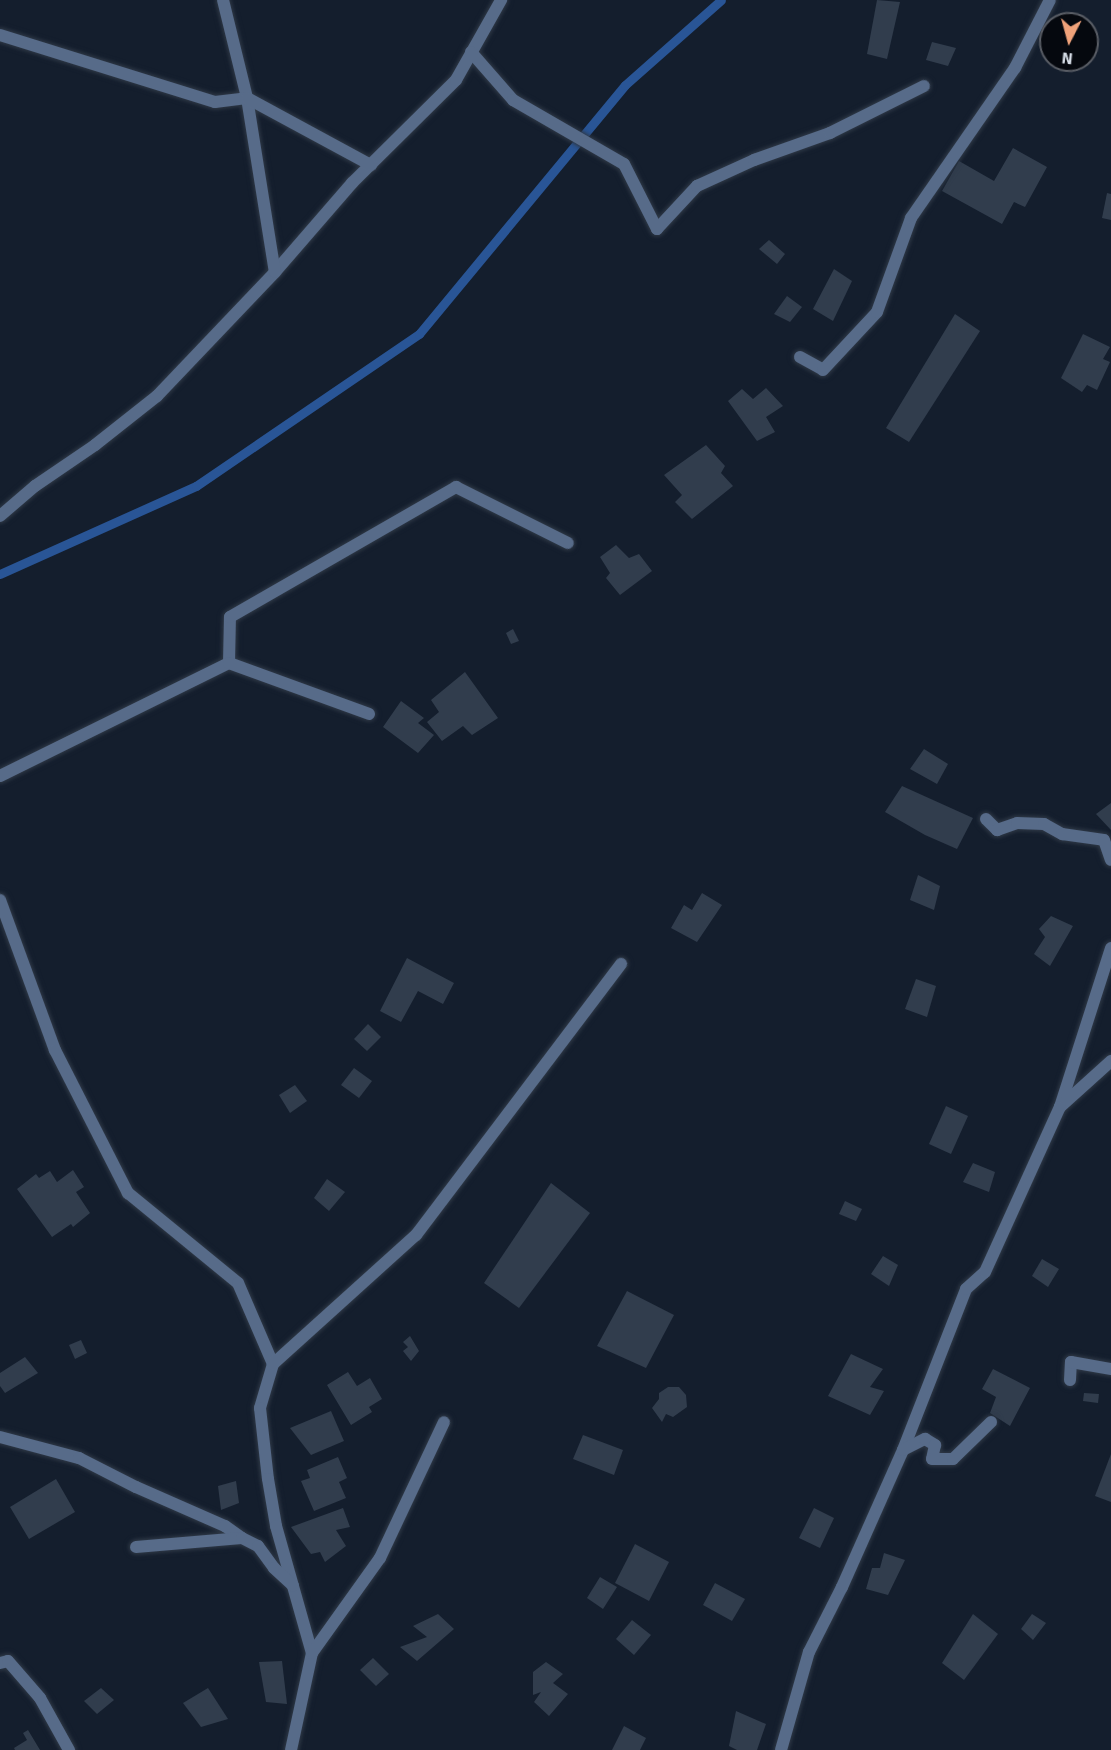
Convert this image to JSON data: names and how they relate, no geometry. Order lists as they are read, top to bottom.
{
  "north": "bottom"
}
